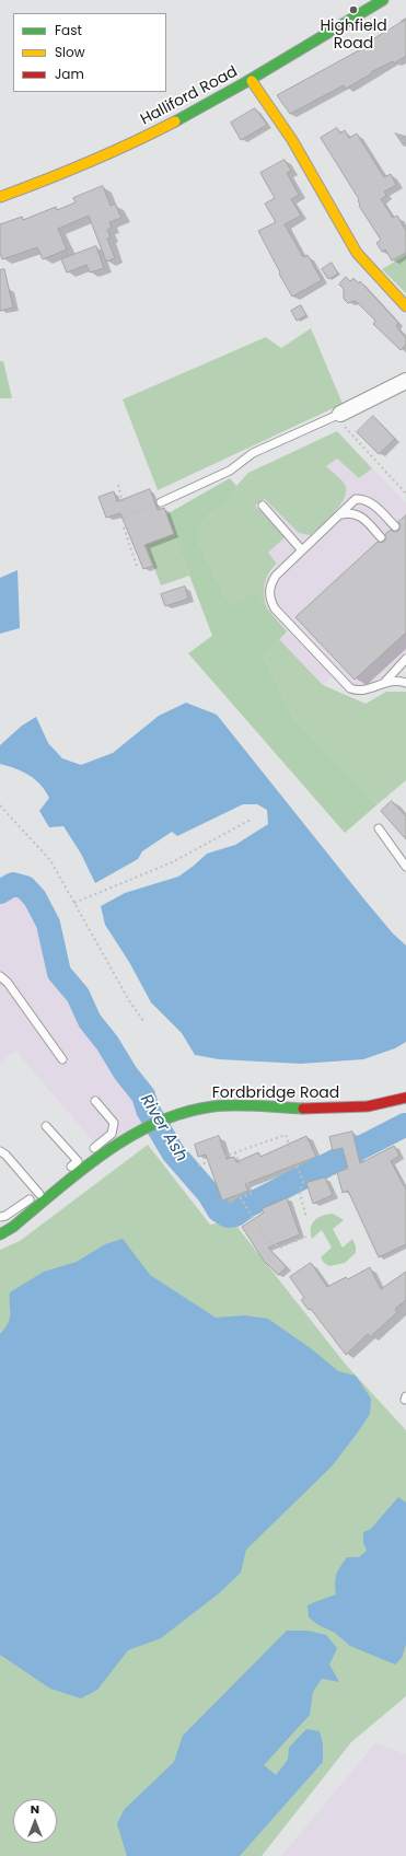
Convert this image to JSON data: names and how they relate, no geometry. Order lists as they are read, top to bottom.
{
  "streets": {
    "street": ["Halliford Road", "Fordbridge Road"]
  },
  "water": ["River Ash"],
  "places": ["Highfield Road"],
  "legend": ["Fast", "Slow", "Jam"],
  "north": "top"
}
